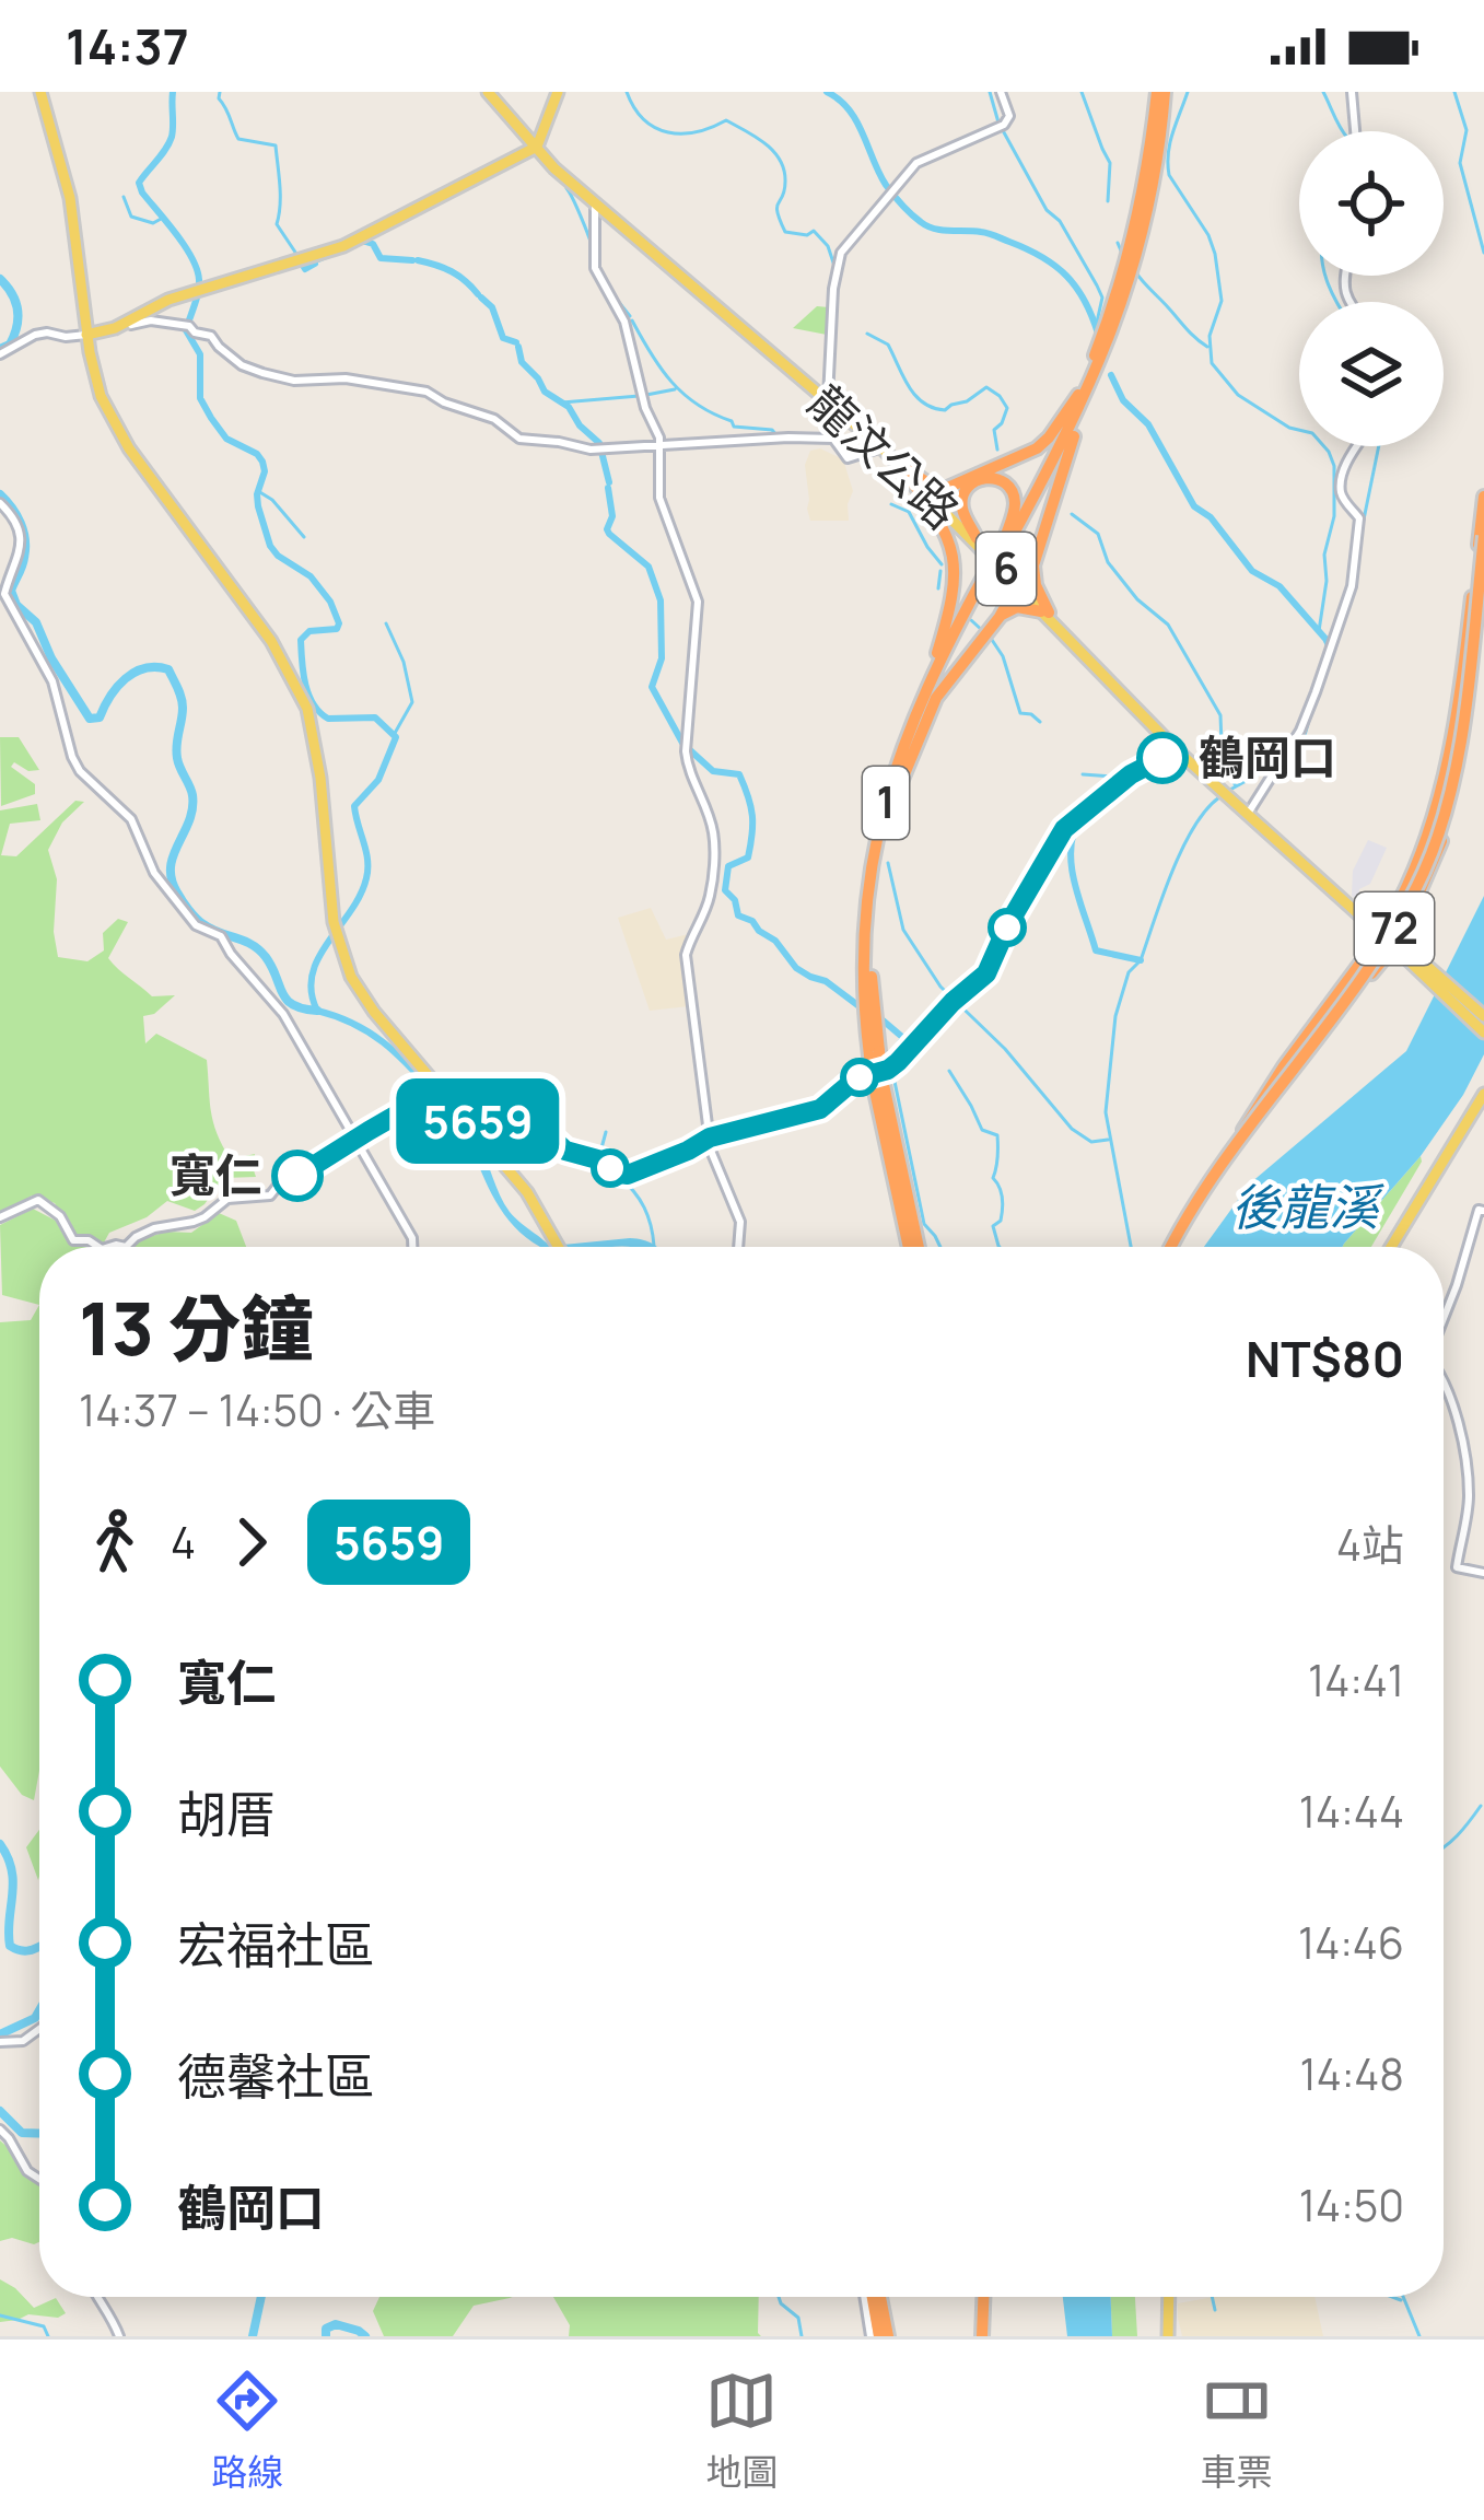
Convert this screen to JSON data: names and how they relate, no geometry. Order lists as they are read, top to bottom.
{
  "streets": {
    "highway": ["1", "72"],
    "main road": ["龍汶公路", "6"]
  },
  "crossings": [
    ["龍汶公路", "6"]
  ],
  "water": ["後龍溪"],
  "places": ["鶴岡口", "寬仁"],
  "lines": ["bus line 5659"],
  "page": {
    "status": "14:37",
    "on_map": "5659",
    "heading": ["13 分鐘", "14:37 – 14:50 · 公車", "NT$80"],
    "legs": ["4", "5659", "4站"],
    "list": [
      {
        "name": "寬仁",
        "value": "14:41"
      },
      {
        "name": "胡厝",
        "value": "14:44"
      },
      {
        "name": "宏福社區",
        "value": "14:46"
      },
      {
        "name": "德馨社區",
        "value": "14:48"
      },
      {
        "name": "鶴岡口",
        "value": "14:50"
      }
    ],
    "tabs": ["路線", "地圖", "車票"]
  }
}
